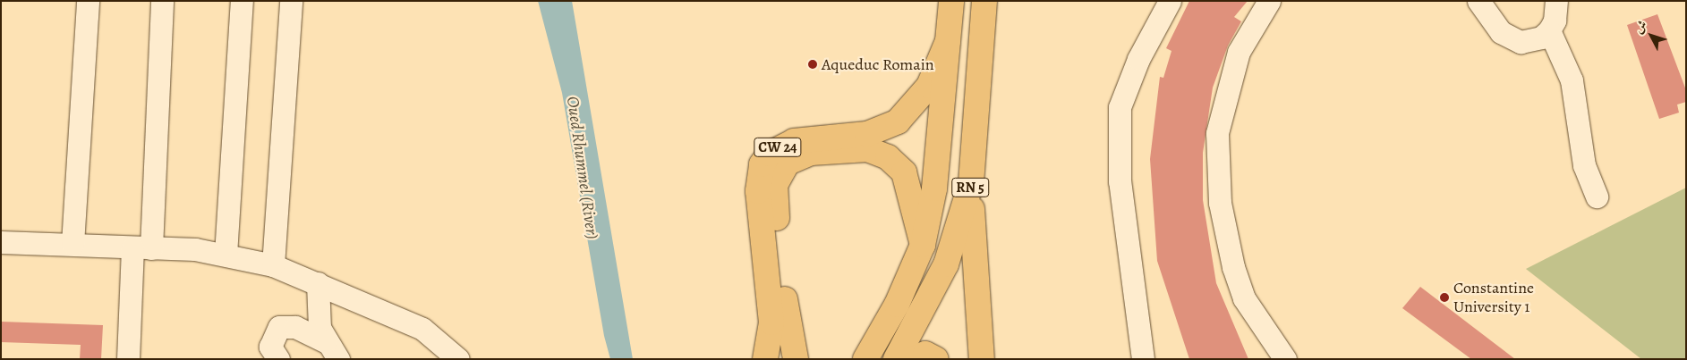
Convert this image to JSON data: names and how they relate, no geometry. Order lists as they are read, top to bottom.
{
  "streets": {
    "highway": ["CW 24", "RN 5"]
  },
  "crossings": [
    ["CW 24", "RN 5"]
  ],
  "water": ["Oued Rhummel (River)"],
  "places": ["Aqueduc Romain", "Constantine University 1"],
  "north": "top left"
}
